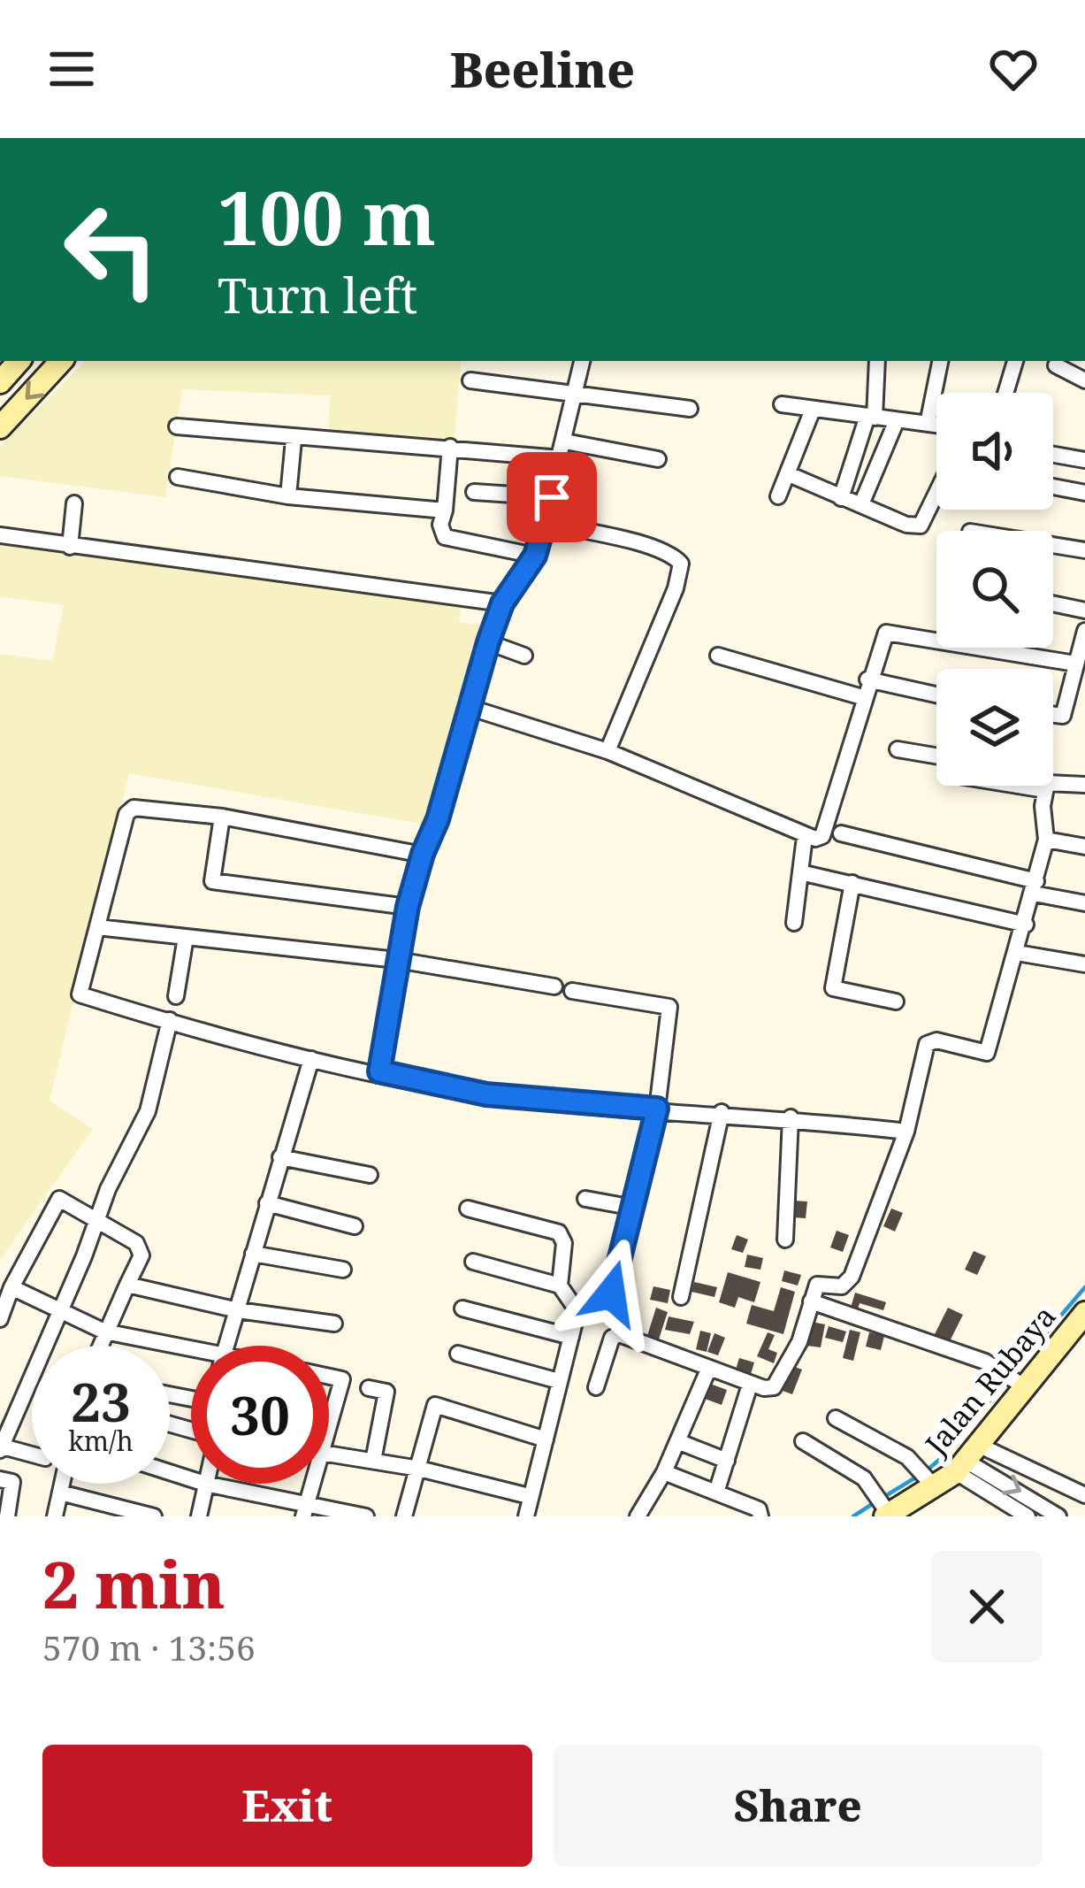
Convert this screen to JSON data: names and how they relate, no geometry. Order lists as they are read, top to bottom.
{
  "streets": {
    "street": ["Jalan Rubaya"]
  },
  "page": {
    "header": "Beeline",
    "turn": ["100 m", "Turn left"],
    "speed": "23 km/h",
    "limit": "30",
    "heading": ["2 min", "570 m · 13:56"],
    "buttons": ["Exit", "Share"]
  }
}
